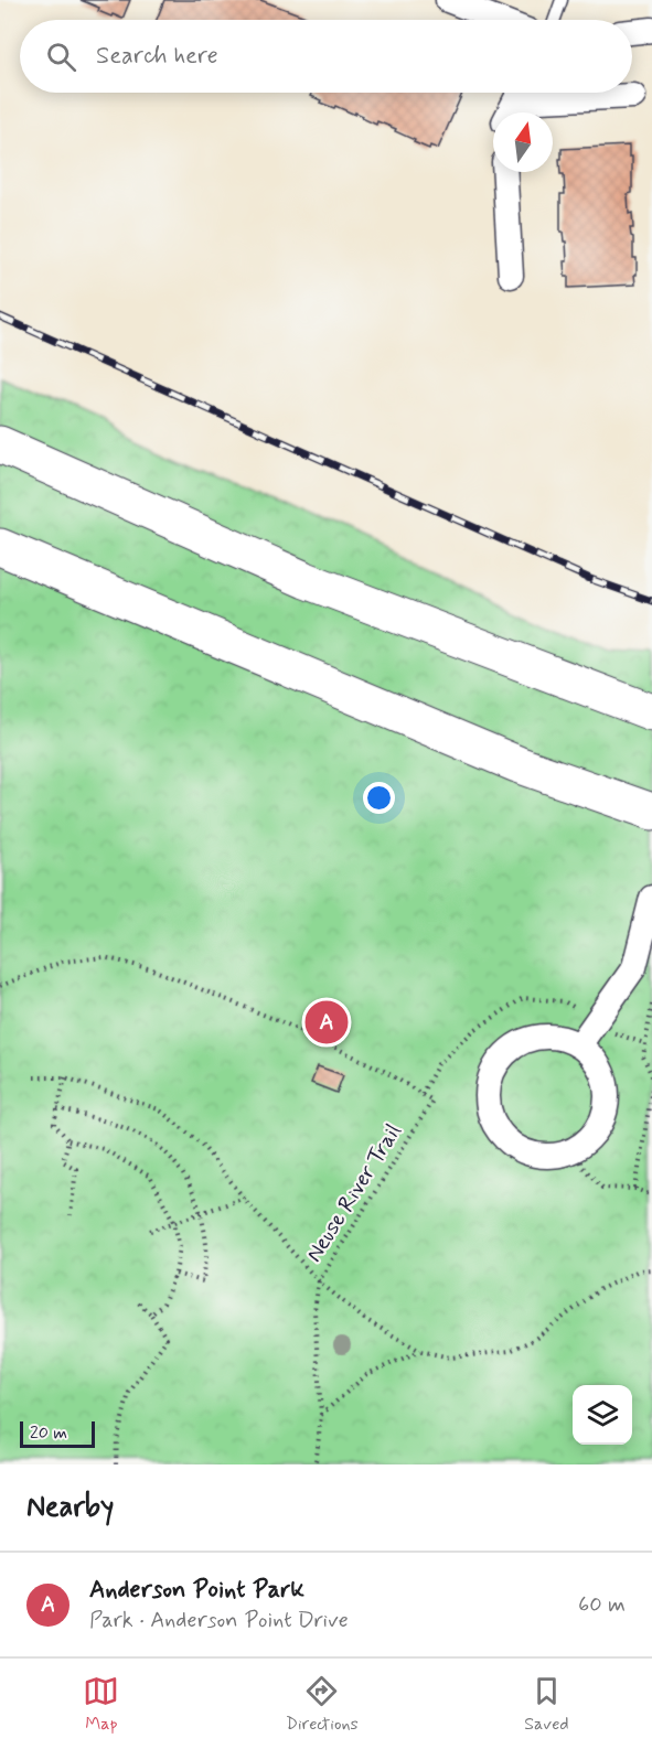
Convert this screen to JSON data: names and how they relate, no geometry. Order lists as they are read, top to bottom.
{
  "streets": {
    "path": ["Neuse River Trail"]
  },
  "scale_bar": "20 m",
  "north": "top",
  "page": {
    "search": "Search here",
    "pins": "A",
    "scale": "20 m",
    "heading": "Nearby",
    "list": [
      {
        "mark": "A",
        "name": "Anderson Point Park",
        "note": "Park · Anderson Point Drive",
        "value": "60 m"
      }
    ],
    "nav": ["Map", "Directions", "Saved"]
  }
}
